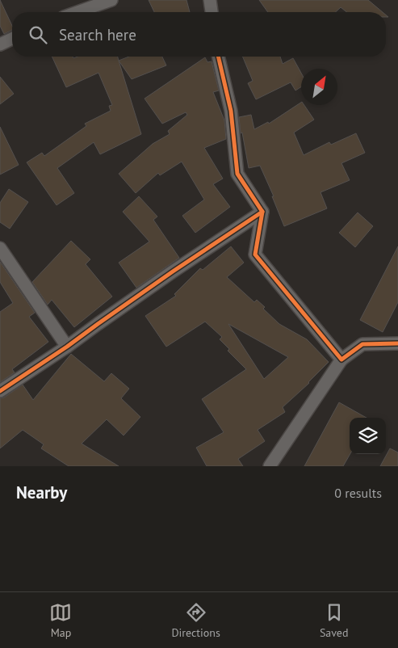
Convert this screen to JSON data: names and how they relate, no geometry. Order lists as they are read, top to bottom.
{
  "north": "top right",
  "page": {
    "search": "Search here",
    "heading": ["Nearby", "0 results"],
    "nav": ["Map", "Directions", "Saved"]
  }
}
